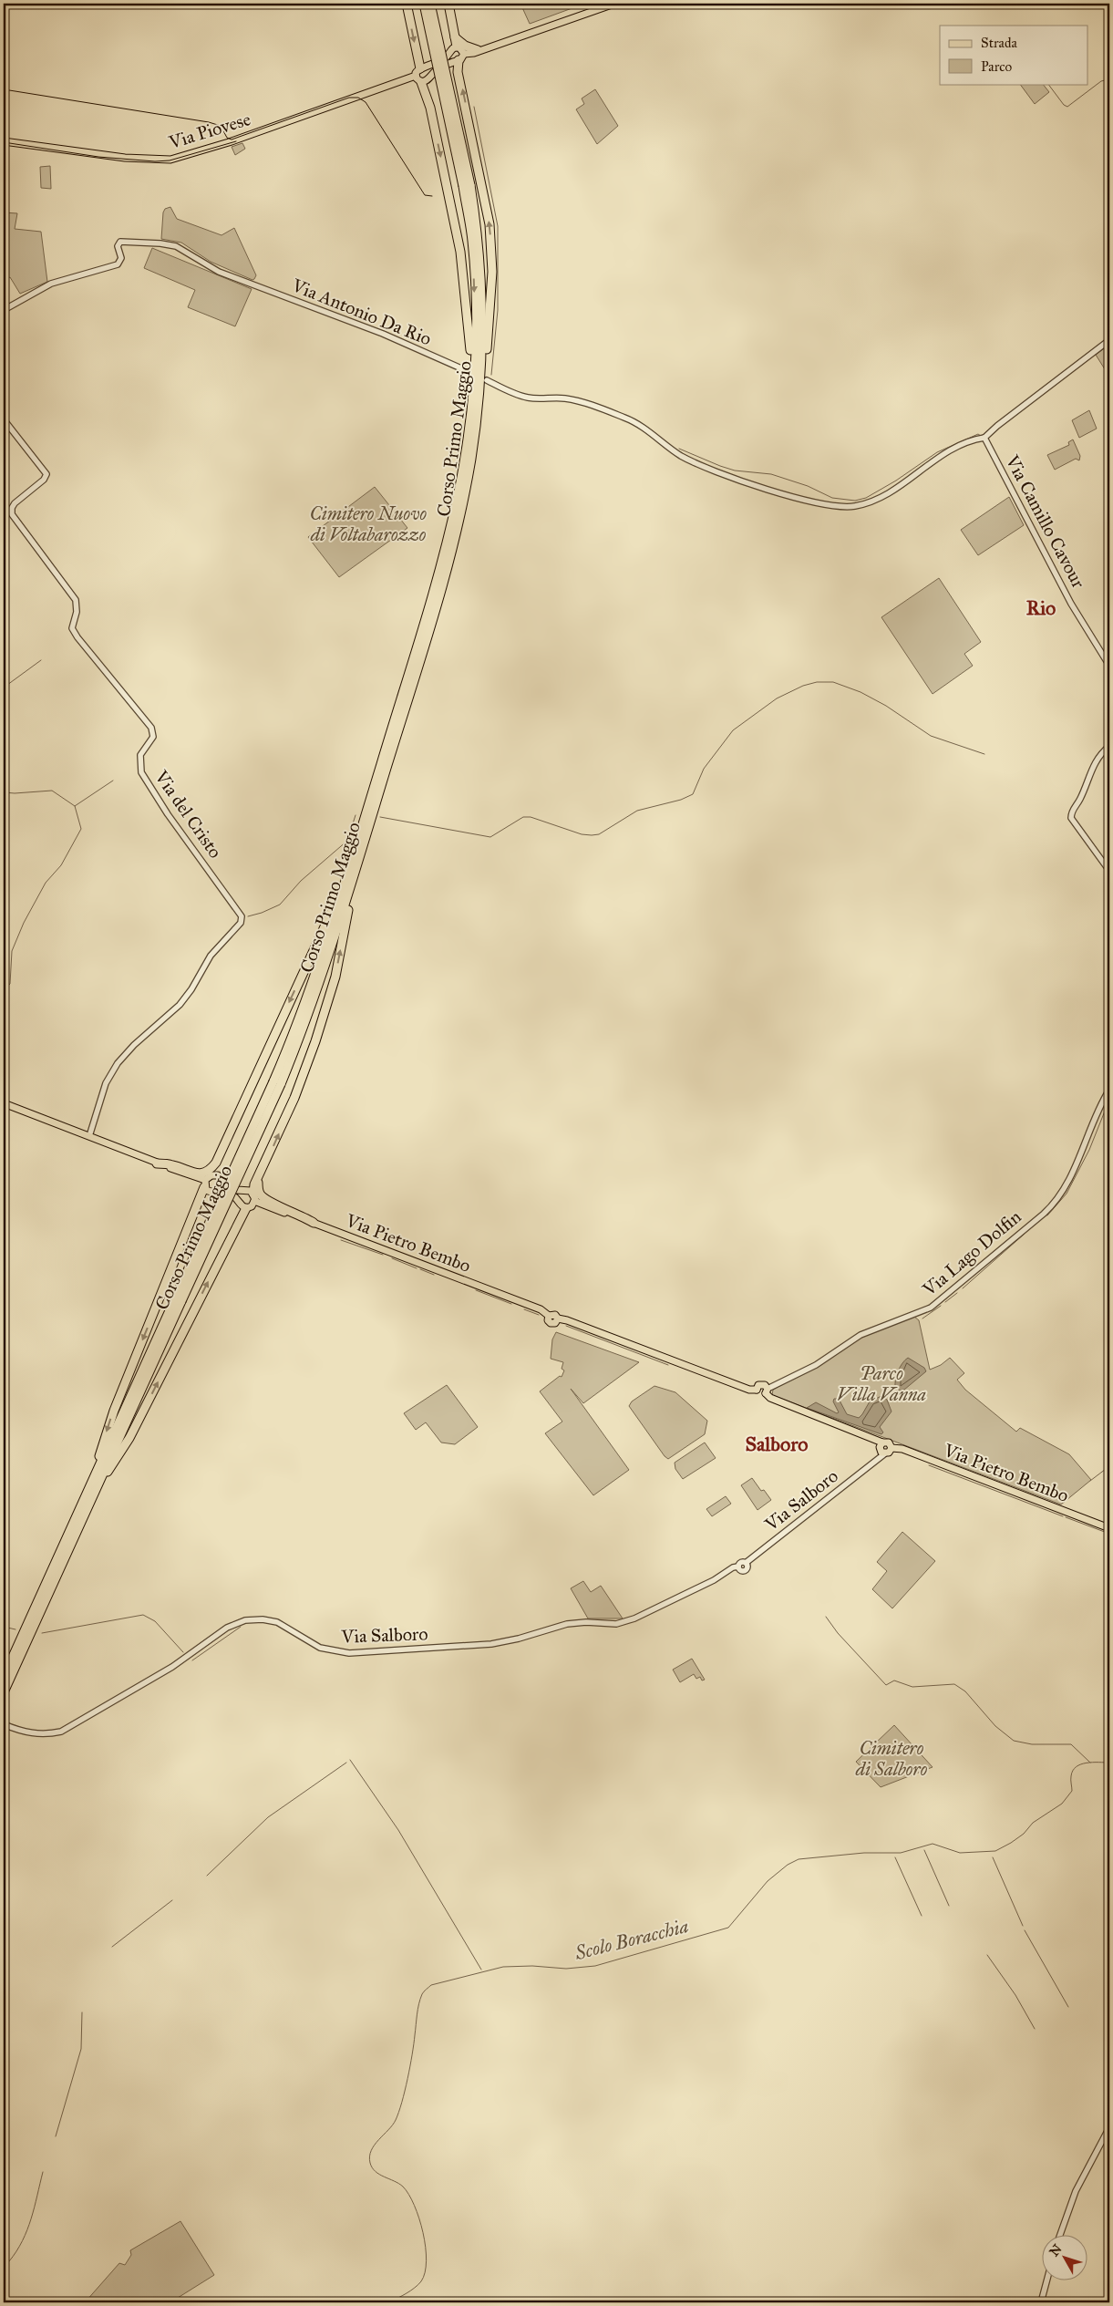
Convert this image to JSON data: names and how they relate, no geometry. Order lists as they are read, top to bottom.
{
  "streets": {
    "highway": ["Corso Primo Maggio"],
    "main road": ["Via Piovese", "Via Pietro Bembo"],
    "street": [
      "Via Antonio Da Rio",
      "Via Camillo Cavour",
      "Via del Cristo",
      "Via Lago Dolfin",
      "Via Salboro"
    ]
  },
  "crossings": [
    ["Via del Cristo", "Via Pietro Bembo"],
    ["Via Pietro Bembo", "Via Lago Dolfin"],
    ["Via Pietro Bembo", "Via Salboro"]
  ],
  "districts": ["Rio", "Salboro"],
  "water": ["Scolo Boracchia"],
  "parks": ["Cimitero Nuovo di Voltabarozzo", "Parco Villa Vanna", "Cimitero di Salboro"],
  "legend": ["Strada", "Parco"],
  "north": "top left"
}
